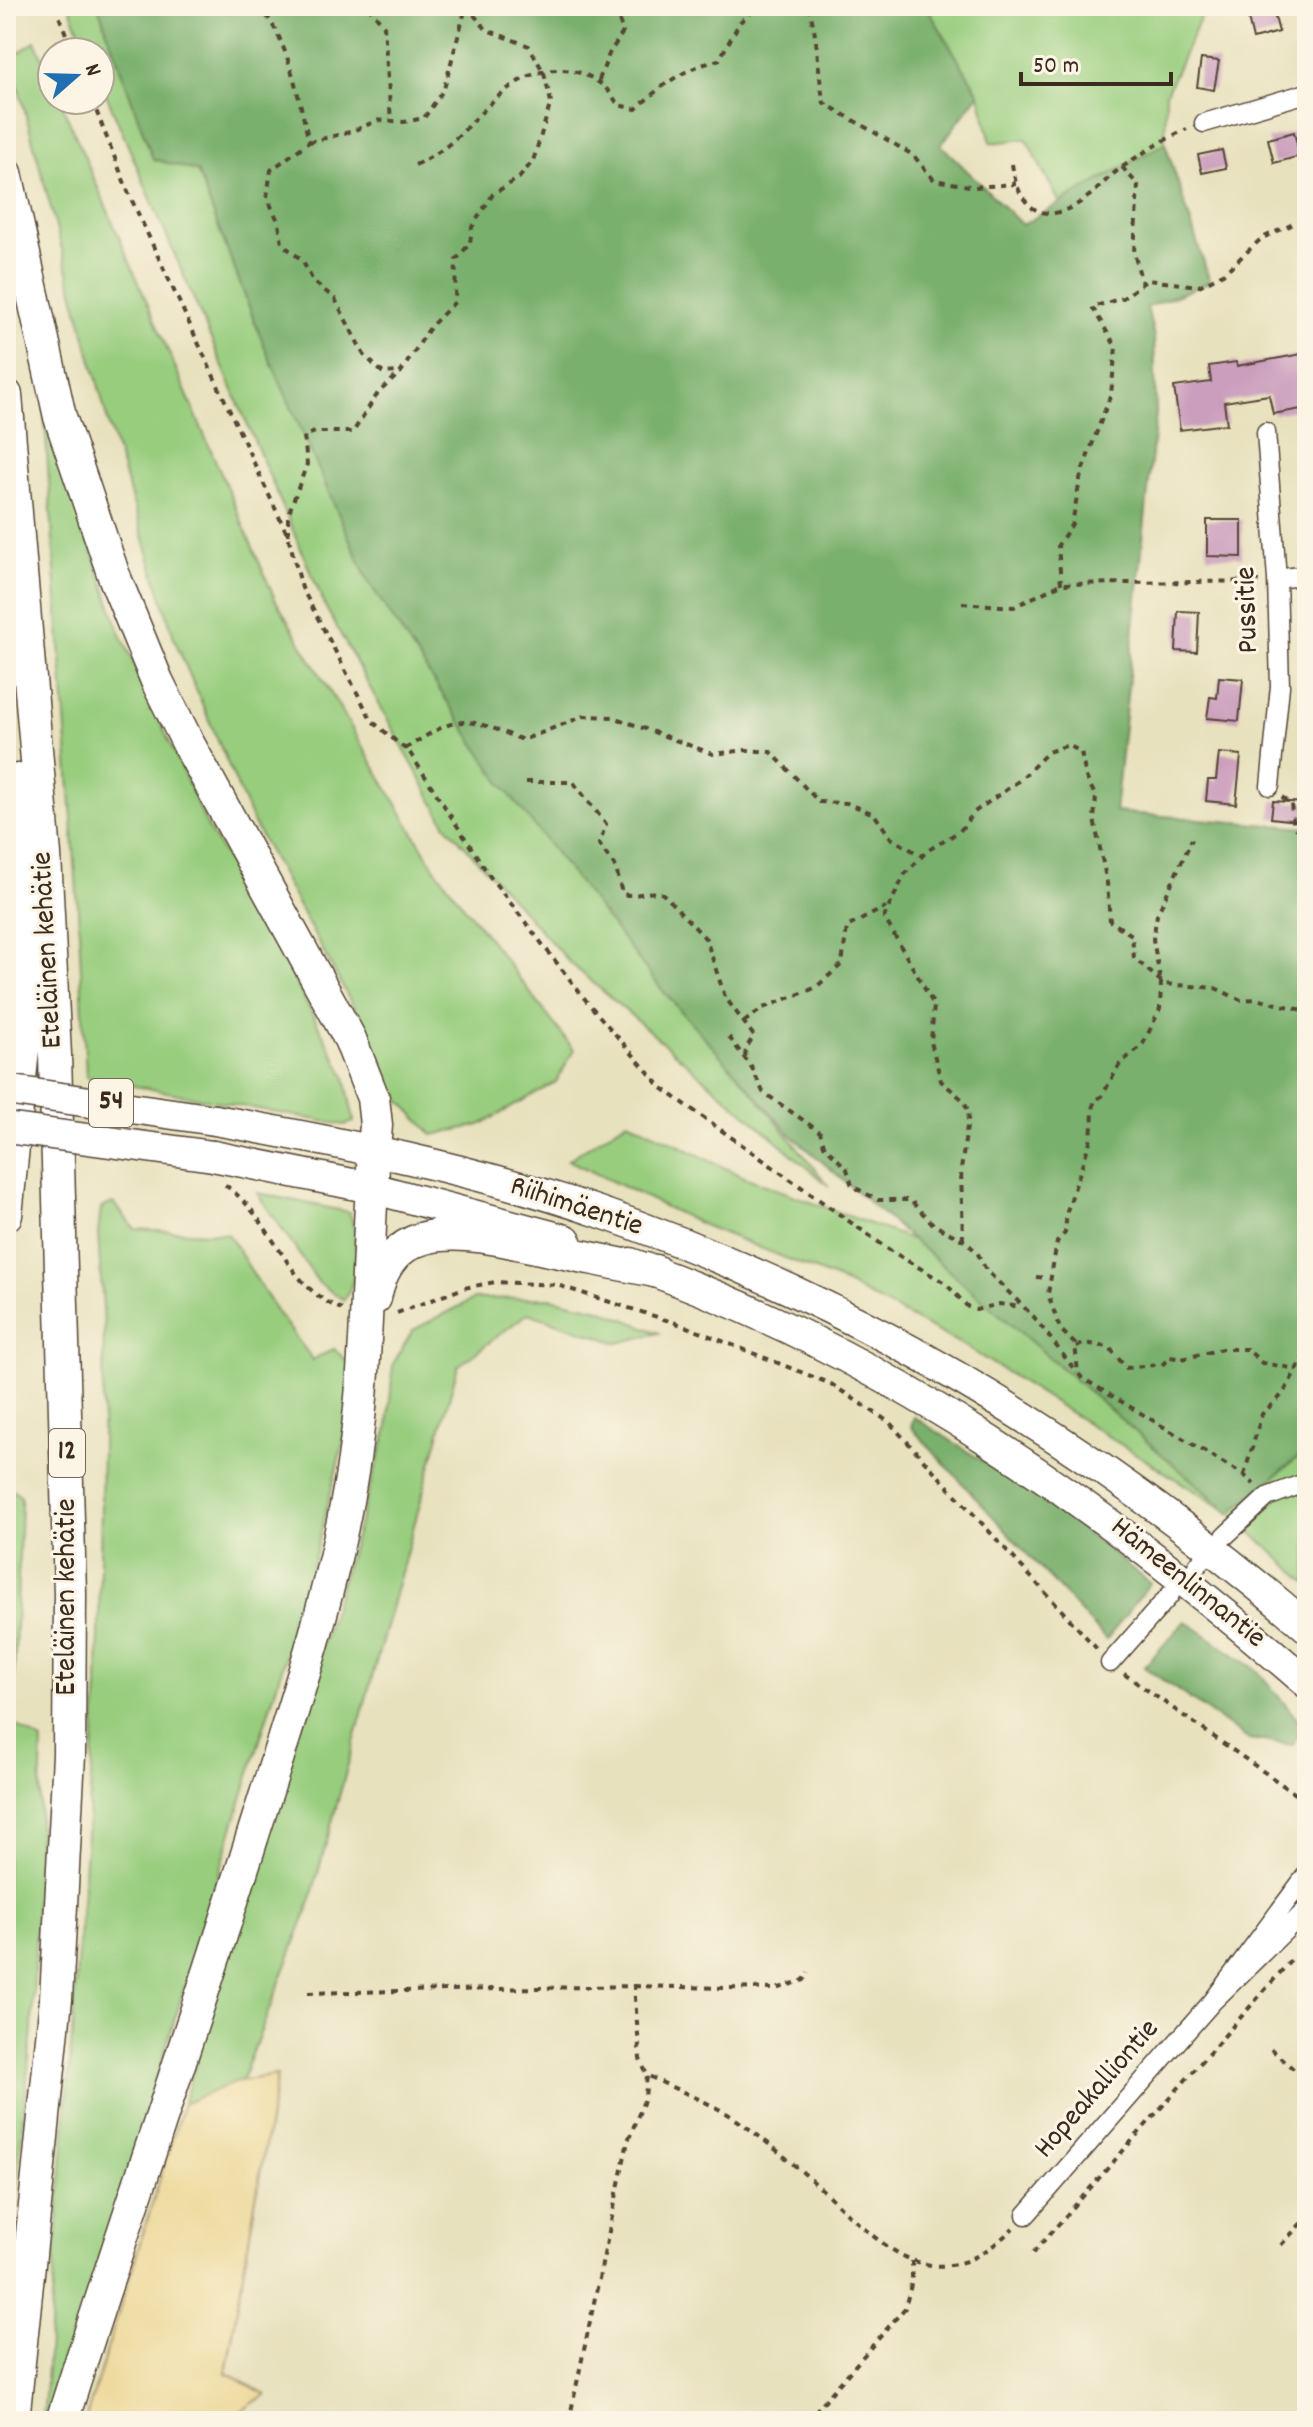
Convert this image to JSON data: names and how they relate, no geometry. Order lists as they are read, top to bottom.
{
  "streets": {
    "highway": ["Eteläinen kehätie", "12"],
    "main road": ["54", "Riihimäentie", "Hämeenlinnantie"],
    "street": ["Pussitie", "Hopeakalliontie"]
  },
  "crossings": [
    ["Eteläinen kehätie", "12"],
    ["Riihimäentie", "Hämeenlinnantie"]
  ],
  "scale_bar": "50 m",
  "north": "right"
}
